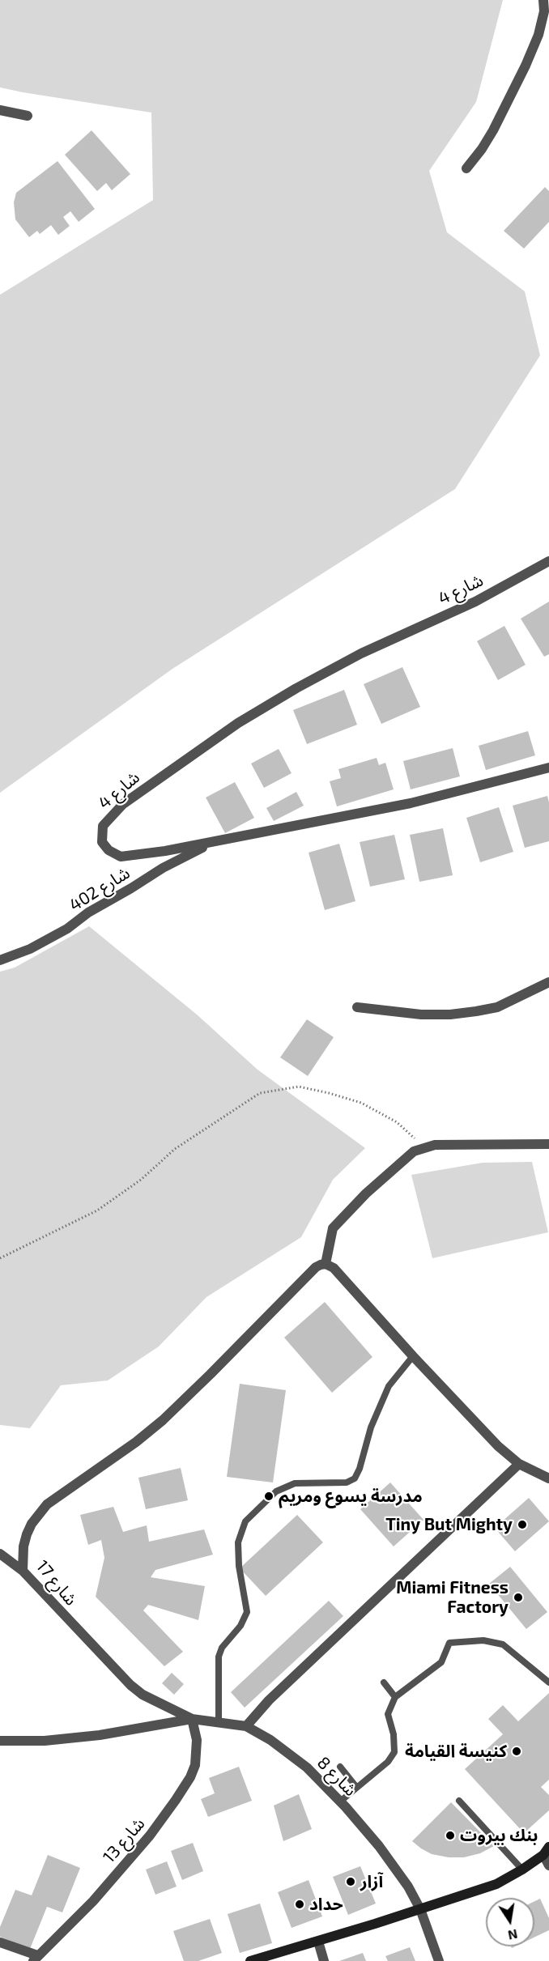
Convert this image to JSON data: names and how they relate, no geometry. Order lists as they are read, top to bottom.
{
  "streets": {
    "street": [
      "شارع 4",
      "شارع 402",
      "شارع 17",
      "شارع 8",
      "شارع 13"
    ]
  },
  "crossings": [
    ["شارع 4", "شارع 402"],
    ["شارع 17", "شارع 8"],
    ["شارع 17", "شارع 13"],
    ["شارع 8", "شارع 13"]
  ],
  "places": [
    "مدرسة يسوع ومريم",
    "Tiny But Mighty",
    "Miami Fitness Factory",
    "كنيسة القيامة",
    "بنك بيروت",
    "آزار",
    "حداد"
  ],
  "north": "bottom"
}
